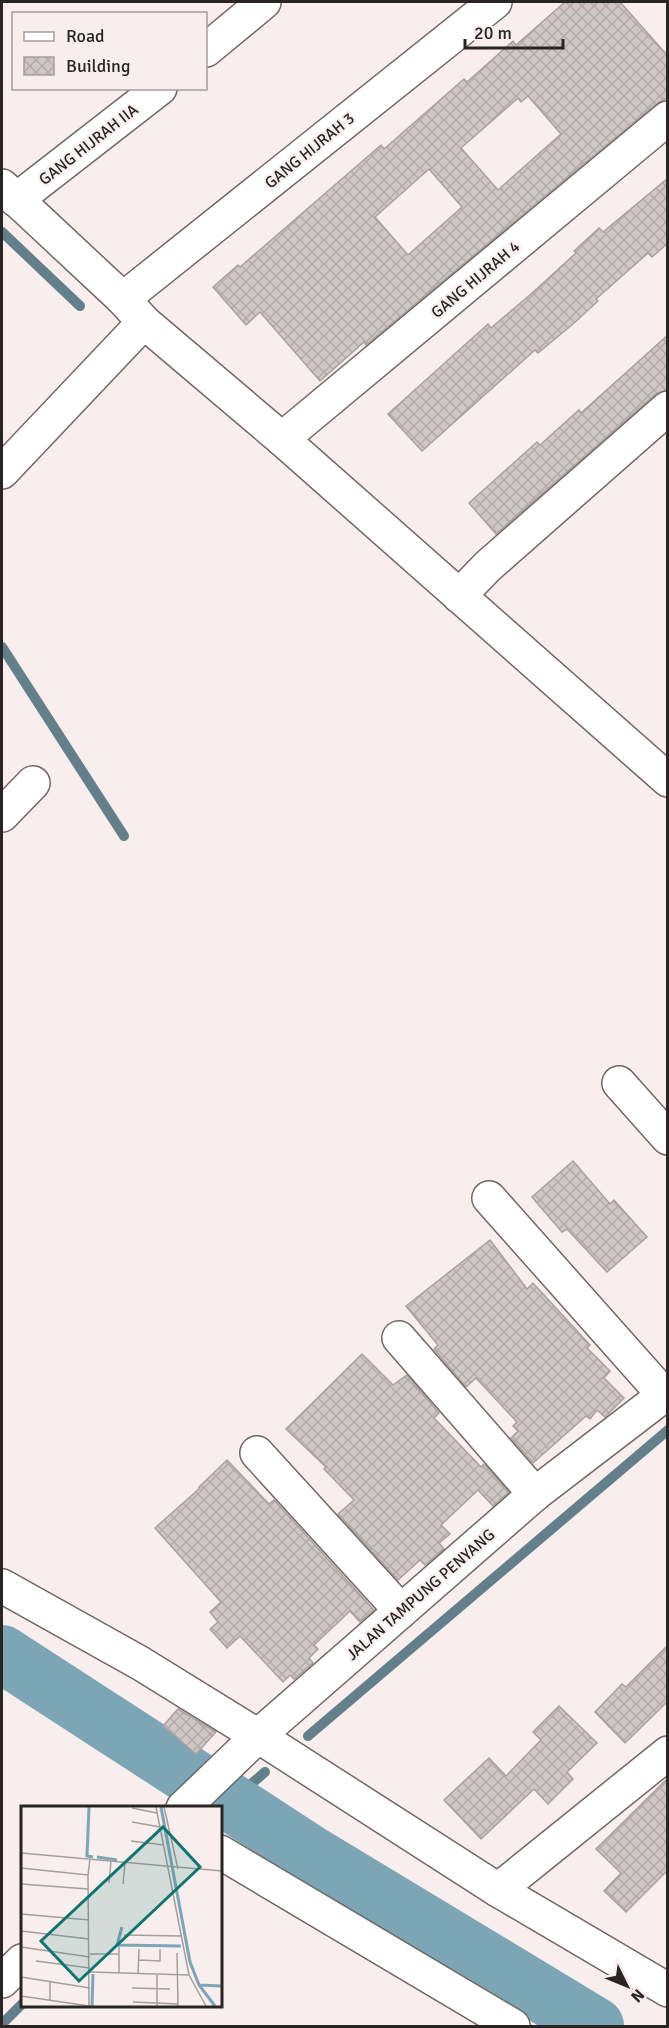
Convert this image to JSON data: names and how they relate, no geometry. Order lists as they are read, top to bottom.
{
  "streets": {
    "street": [
      "GANG HIJRAH IIA",
      "GANG HIJRAH 3",
      "GANG HIJRAH 4",
      "JALAN TAMPUNG PENYANG"
    ]
  },
  "legend": ["Road", "Building"],
  "scale_bar": "20 m",
  "north": "bottom right"
}
